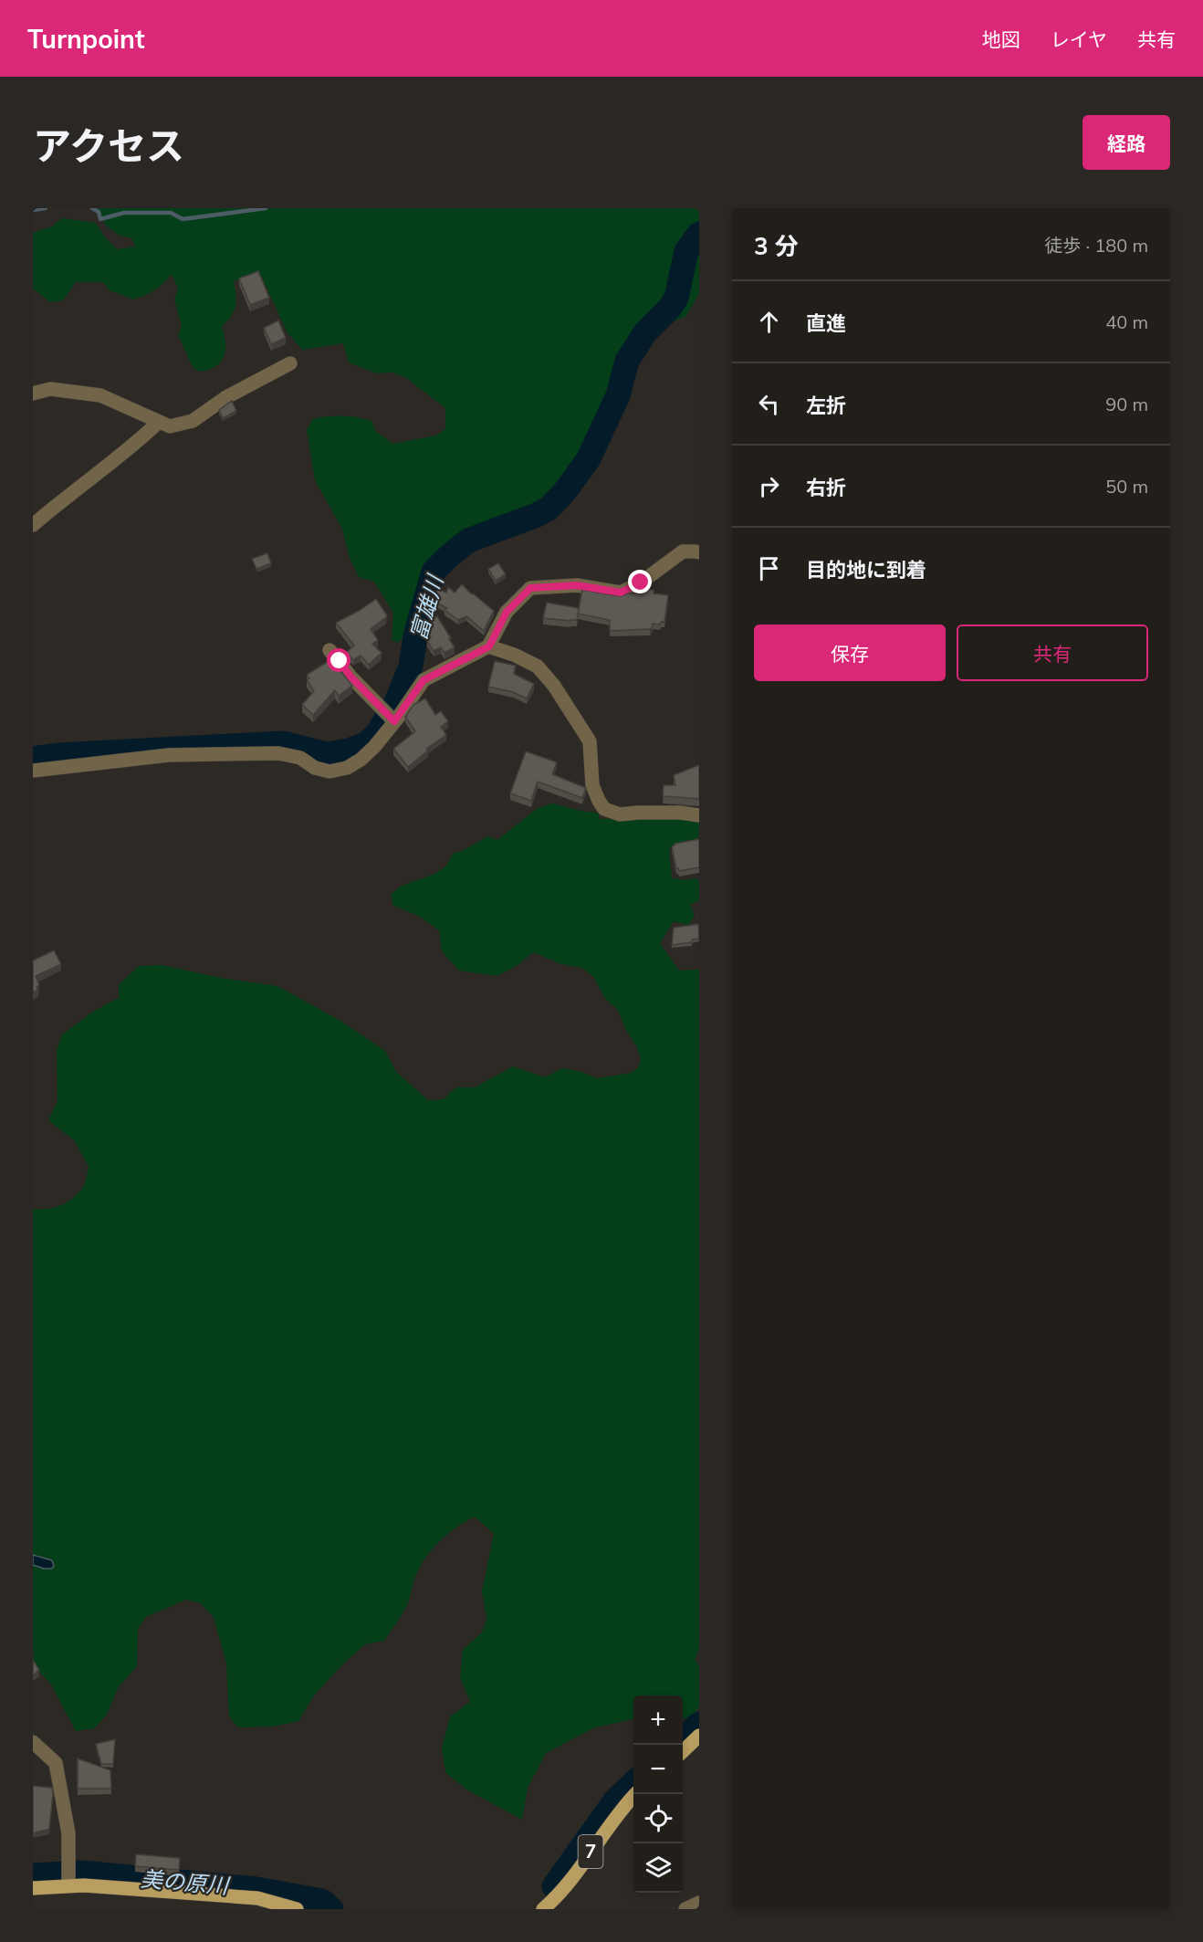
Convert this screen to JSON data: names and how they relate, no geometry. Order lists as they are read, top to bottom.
{
  "streets": {
    "main road": ["7"]
  },
  "water": ["富雄川", "美の原川"],
  "page": {
    "header": "Turnpoint",
    "nav": ["地図", "レイヤ", "共有"],
    "title": "アクセス",
    "buttons": [
      "経路",
      ["保存", "共有"]
    ],
    "heading": ["3 分", "徒歩 · 180 m"],
    "list": [
      ["直進", "40 m"],
      ["左折", "90 m"],
      ["右折", "50 m"],
      "目的地に到着"
    ],
    "map_buttons": ["+", "−"]
  }
}
